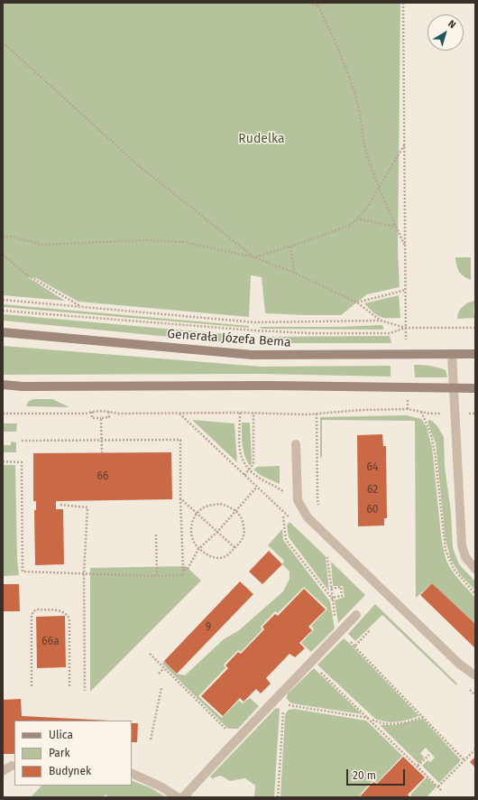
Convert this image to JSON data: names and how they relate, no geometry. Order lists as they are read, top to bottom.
{
  "streets": {
    "main road": ["Generała Józefa Bema"]
  },
  "parks": ["Rudelka"],
  "house_numbers": [
    "64",
    "66",
    "62",
    "60",
    "9",
    "66a"
  ],
  "legend": ["Ulica", "Park", "Budynek"],
  "scale_bar": "20 m",
  "north": "top right"
}
